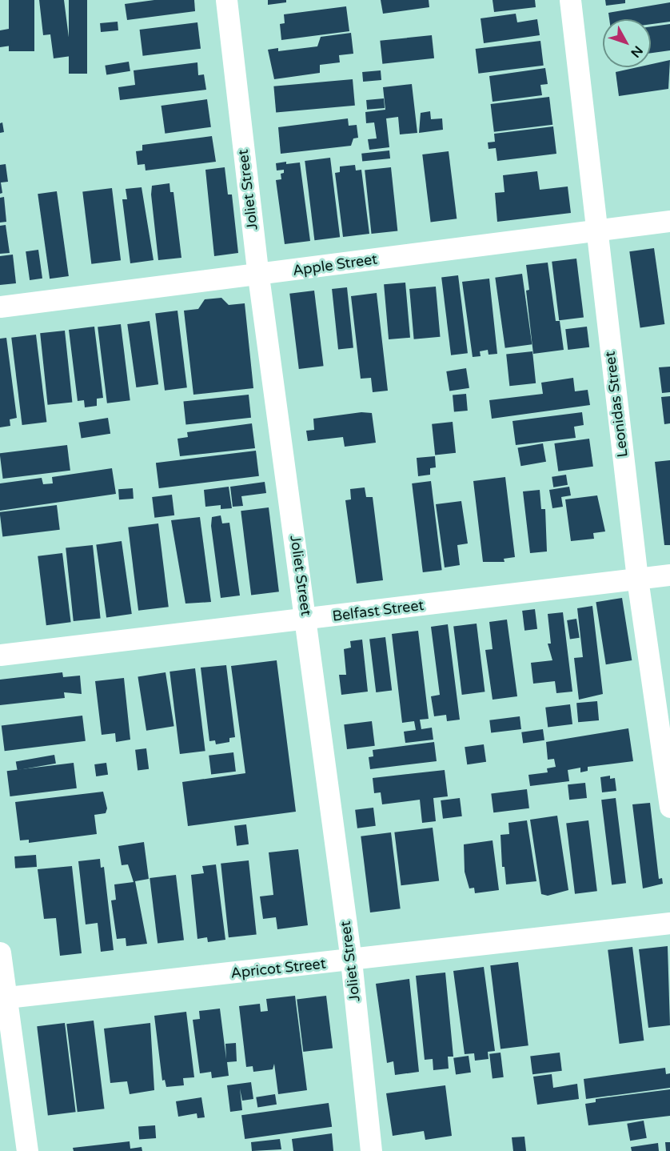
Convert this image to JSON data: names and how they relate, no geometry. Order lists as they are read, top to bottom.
{
  "streets": {
    "street": [
      "Joliet Street",
      "Apple Street",
      "Leonidas Street",
      "Belfast Street",
      "Apricot Street"
    ]
  },
  "crossings": [
    ["Joliet Street", "Apple Street"],
    ["Joliet Street", "Belfast Street"],
    ["Joliet Street", "Apricot Street"],
    ["Apple Street", "Leonidas Street"],
    ["Leonidas Street", "Belfast Street"]
  ],
  "north": "bottom right"
}
